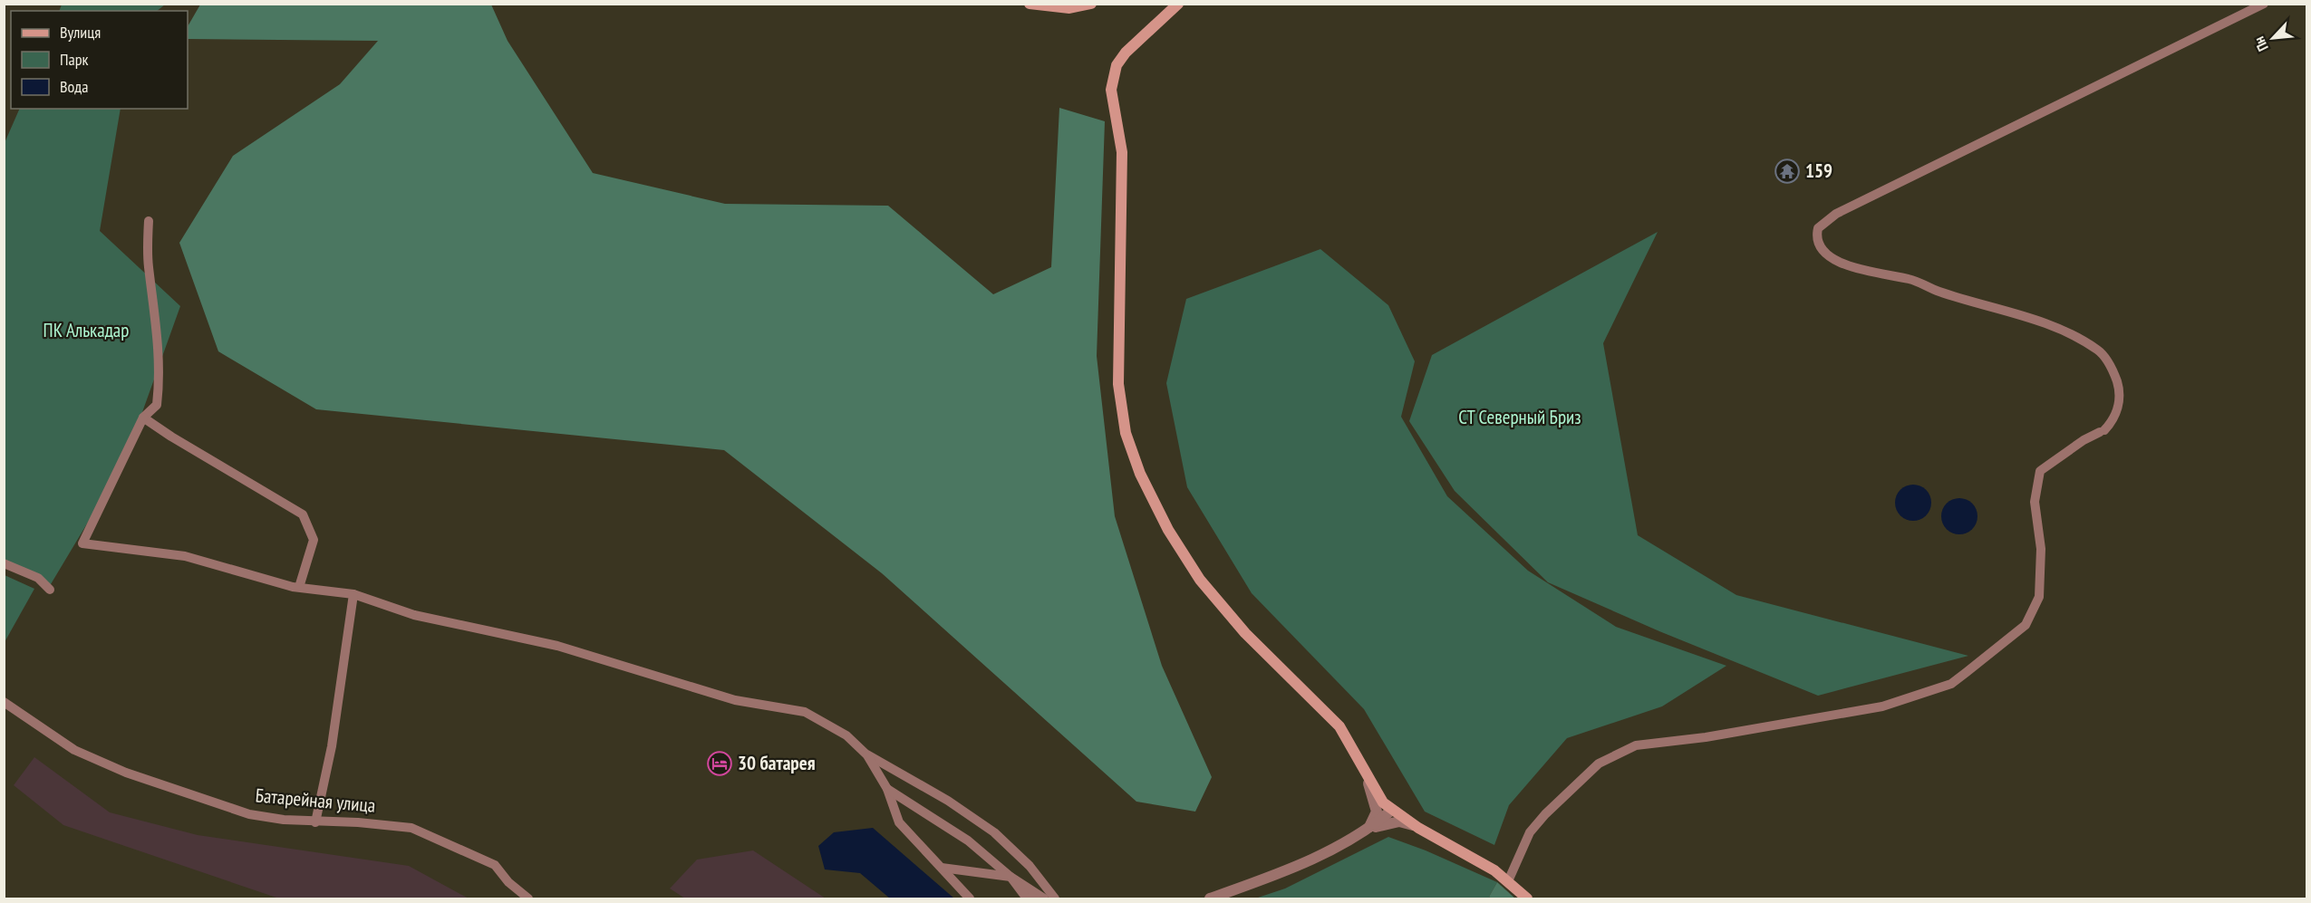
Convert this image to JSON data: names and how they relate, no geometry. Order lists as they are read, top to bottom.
{
  "streets": {
    "street": ["Батарейная улица"]
  },
  "parks": ["ПК Алькадар", "СТ Северный Бриз"],
  "places": {
    "temple": ["159"],
    "hotel": ["30 батарея"]
  },
  "legend": ["Вулиця", "Парк", "Вода"],
  "north": "bottom left"
}
